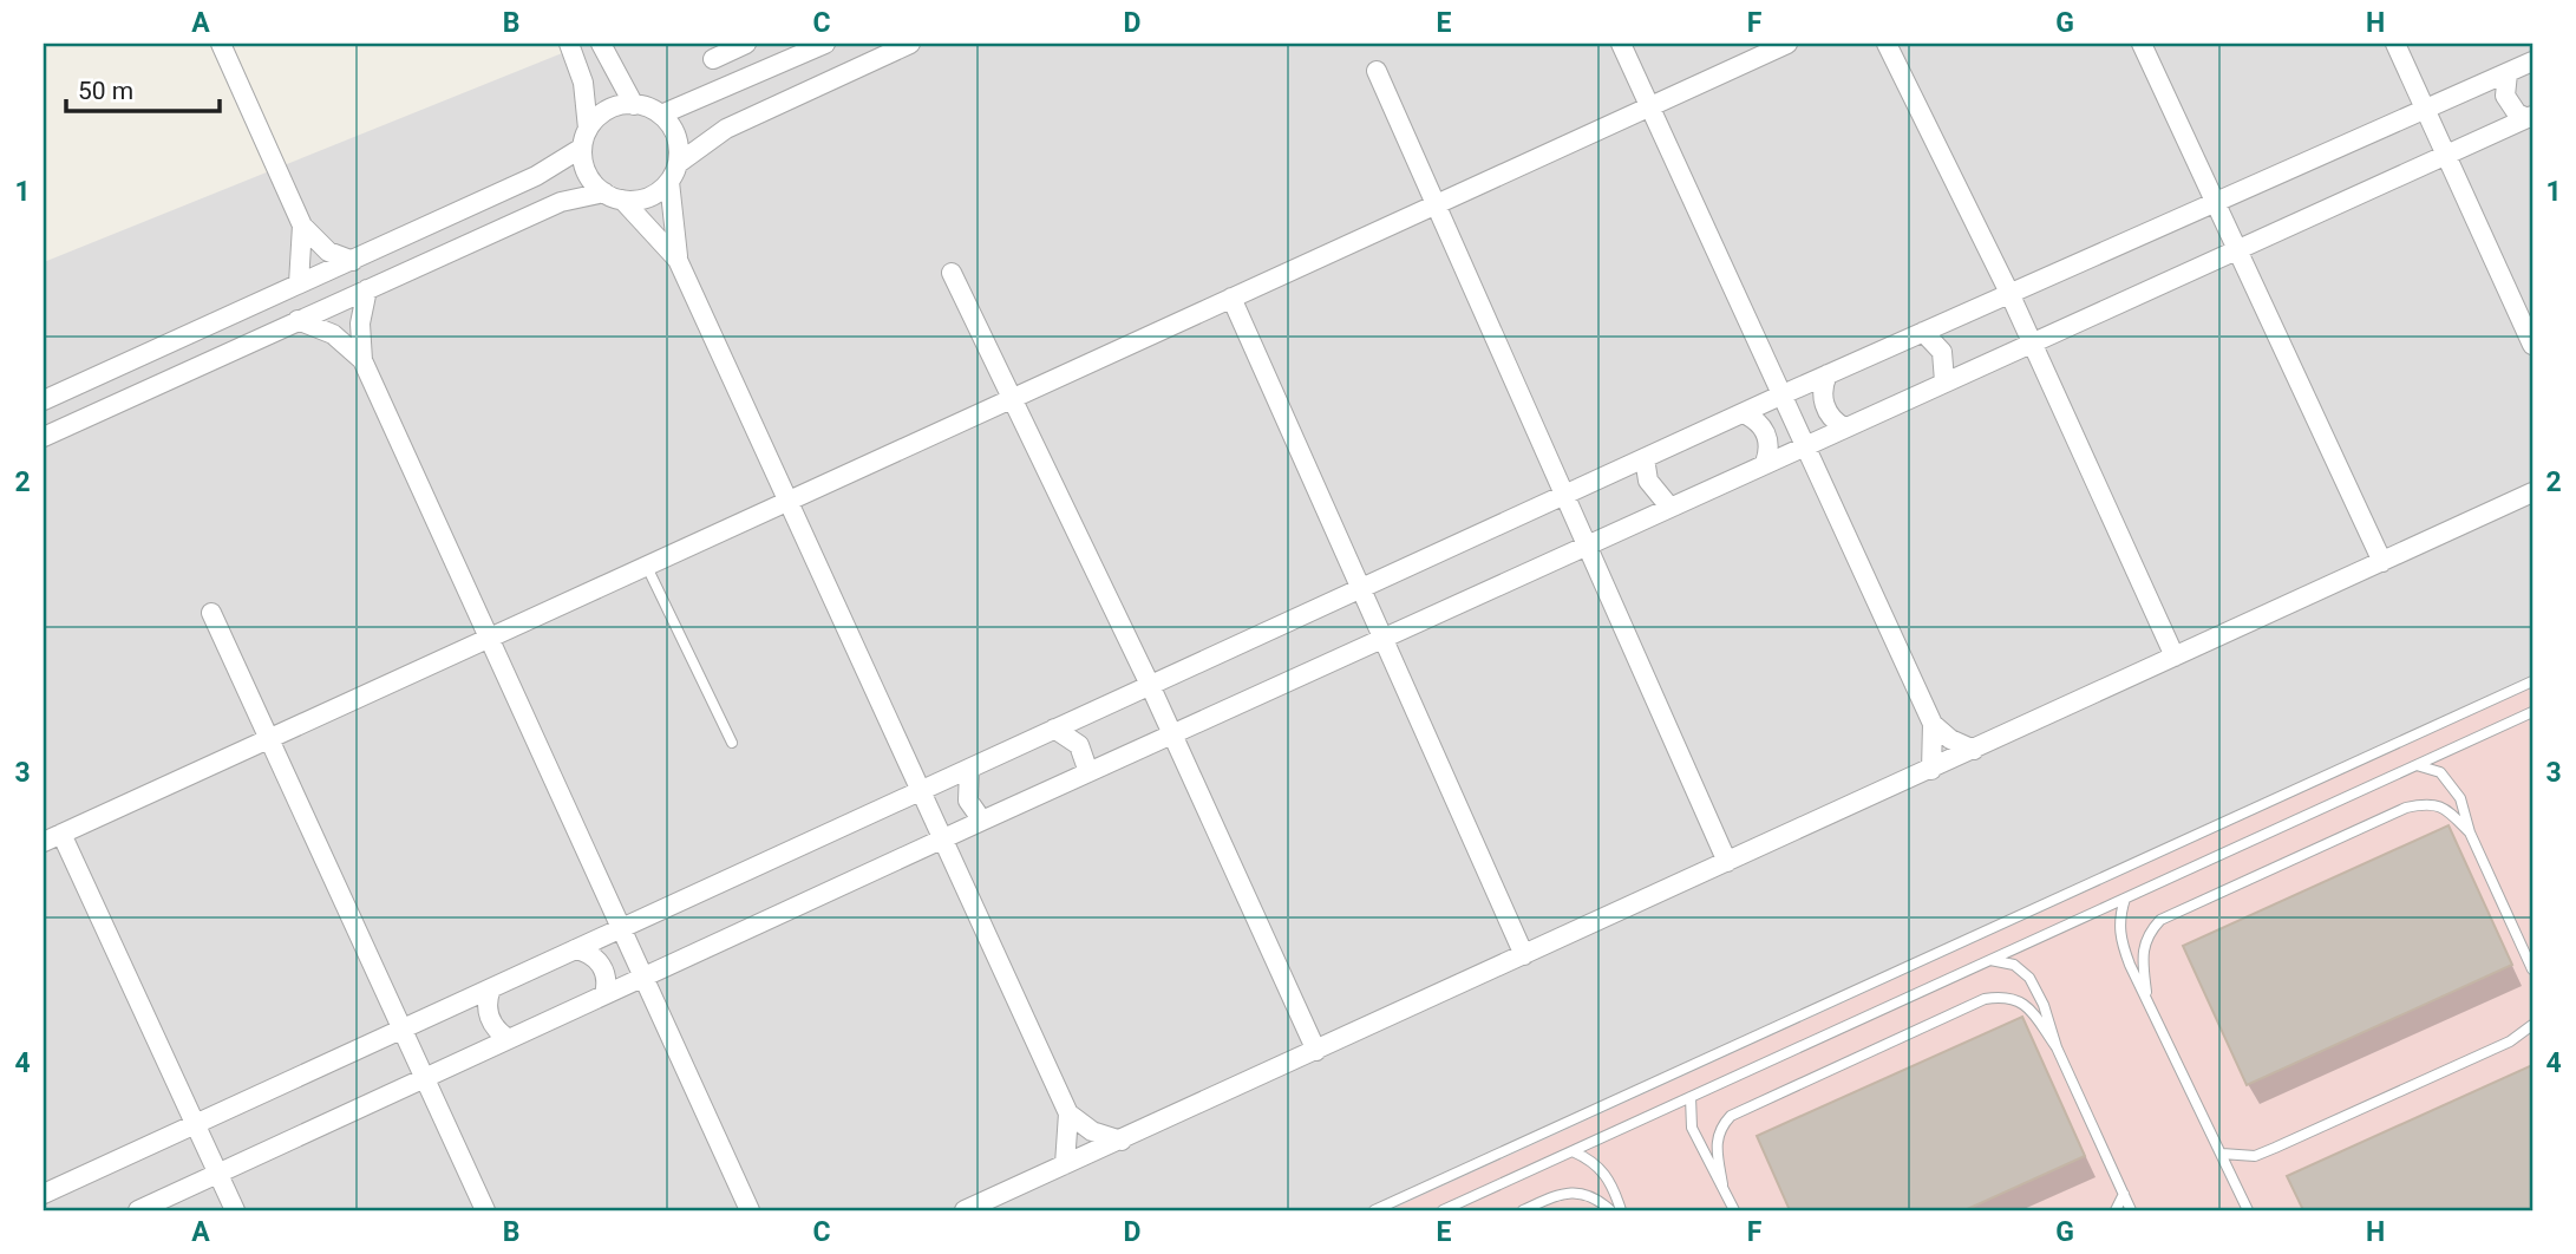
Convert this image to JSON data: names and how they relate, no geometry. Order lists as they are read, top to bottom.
{
  "scale_bar": "50 m",
  "grid": {
    "columns": [
      "A",
      "B",
      "C",
      "D",
      "E",
      "F",
      "G",
      "H"
    ],
    "rows": [
      "1",
      "2",
      "3",
      "4"
    ]
  }
}
